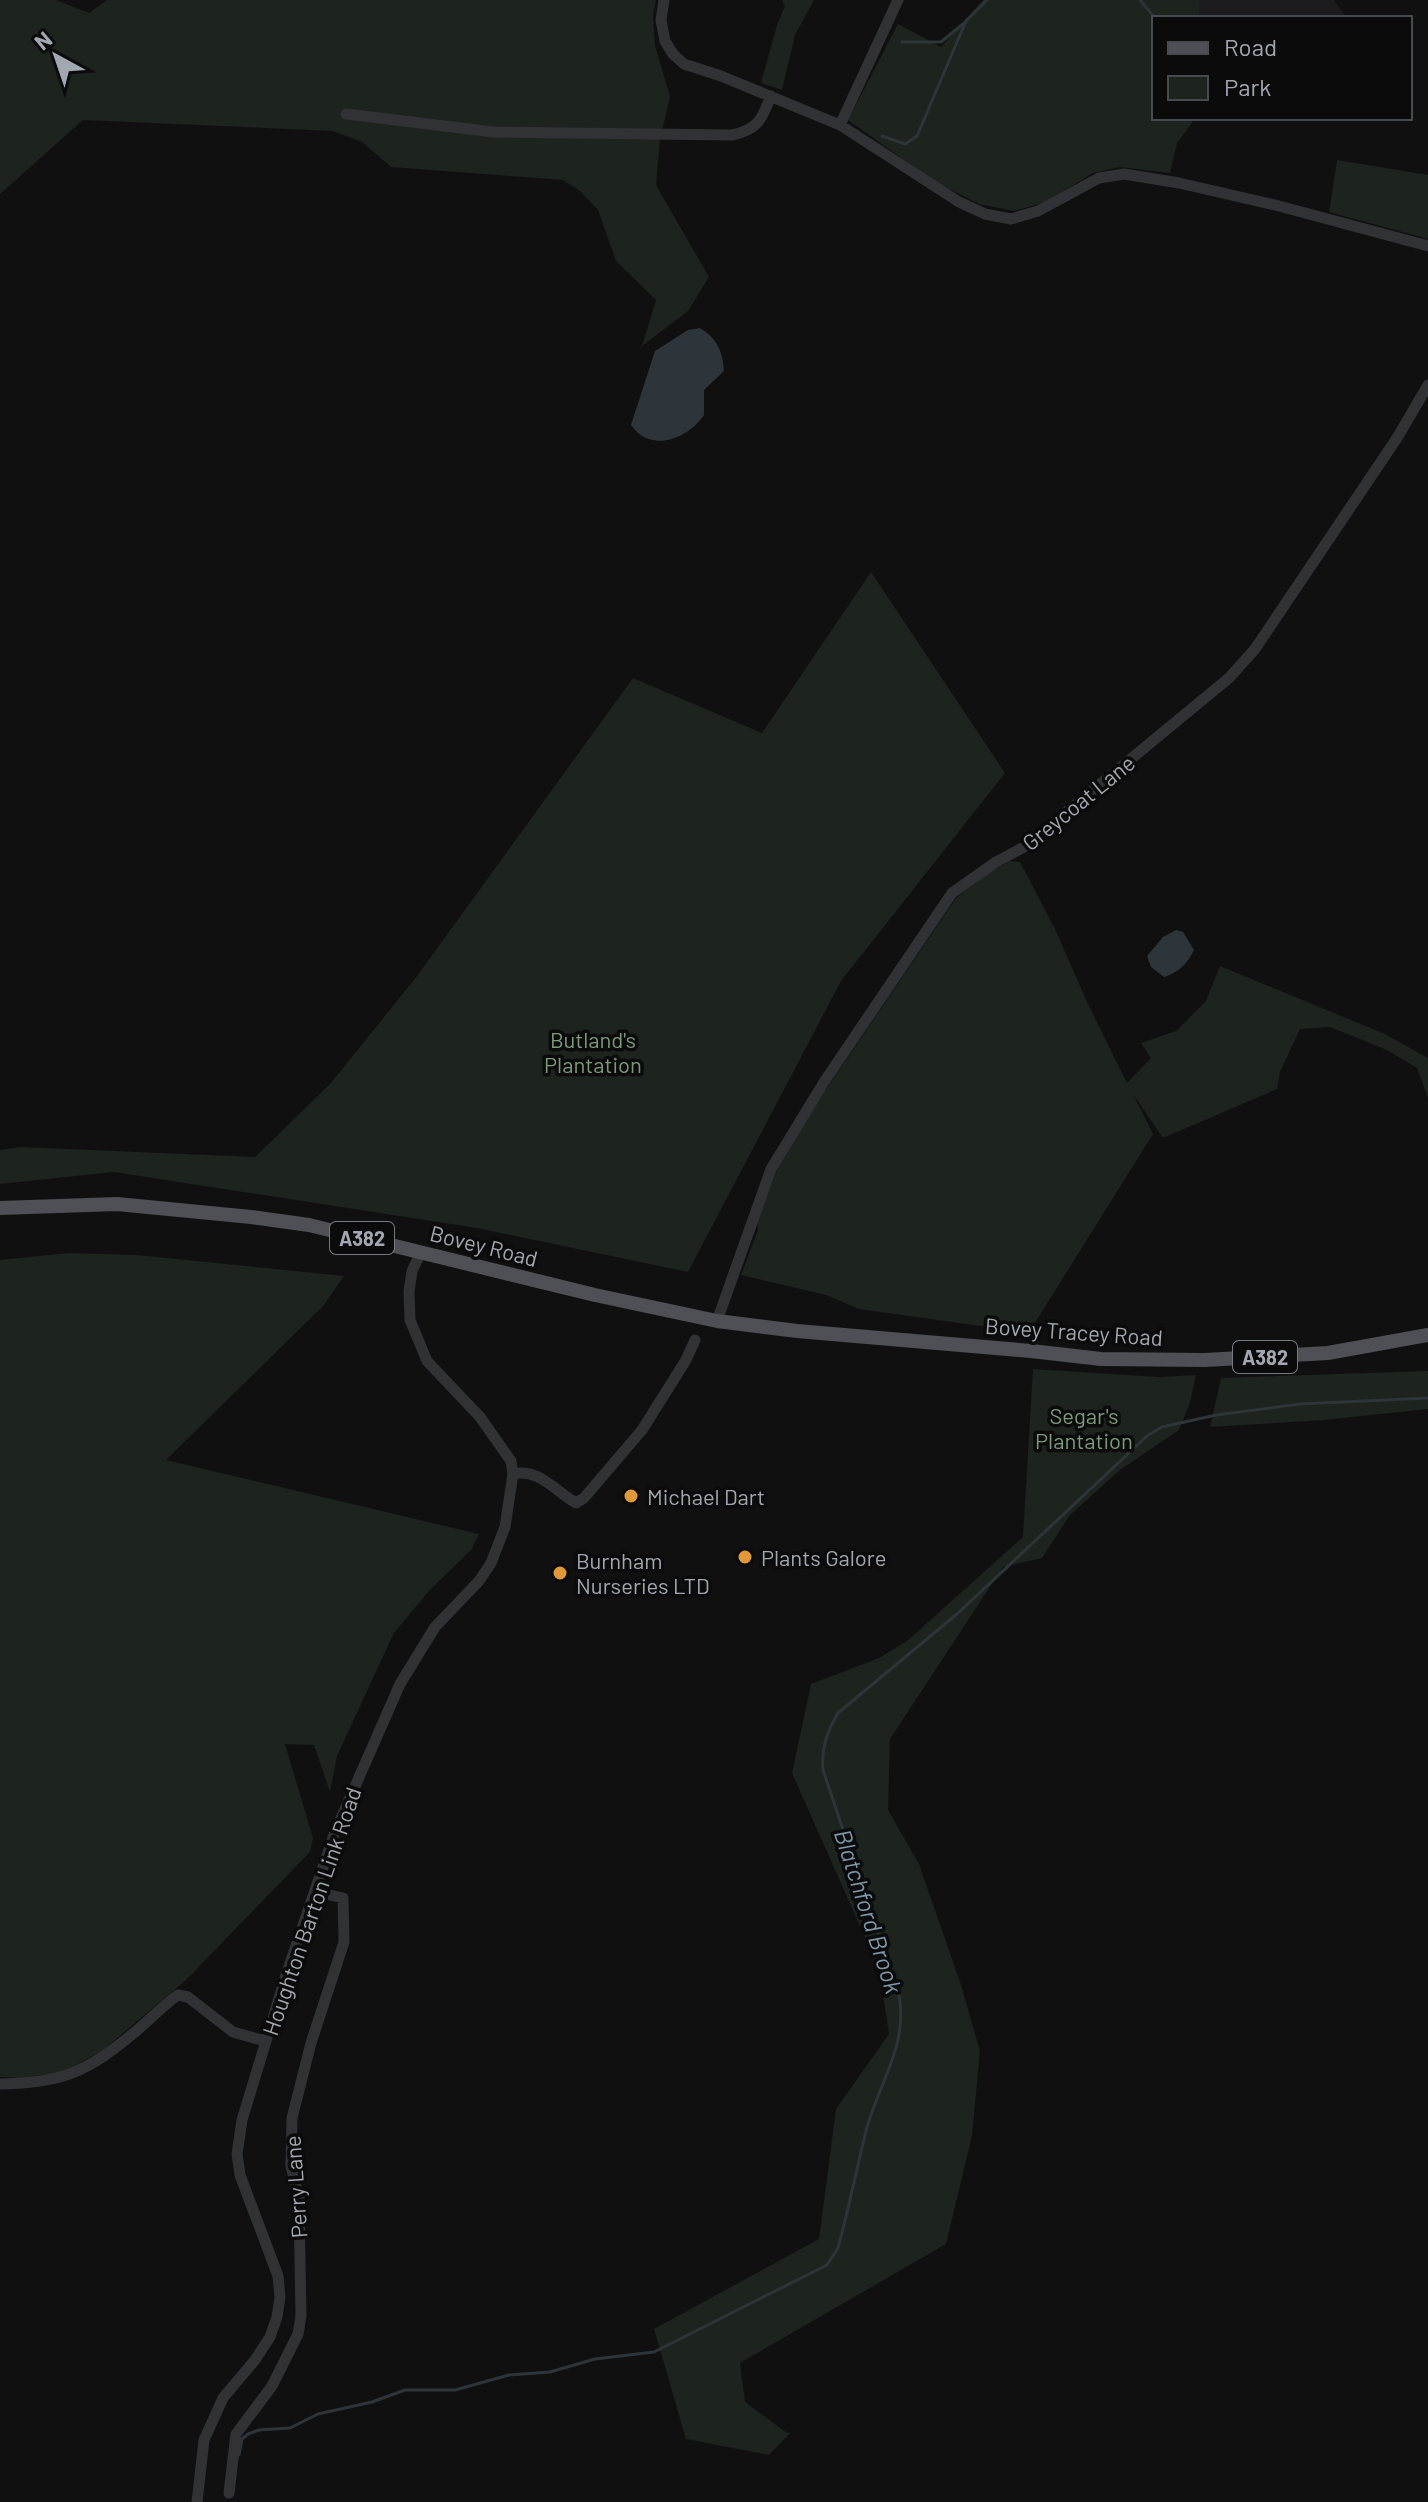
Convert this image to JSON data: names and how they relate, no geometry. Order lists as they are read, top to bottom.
{
  "streets": {
    "main road": ["A382", "Bovey Road", "Bovey Tracey Road"],
    "street": ["Greycoat Lane", "Houghton Barton Link Road", "Perry Lane"]
  },
  "crossings": [
    ["Greycoat Lane", "Bovey Road"],
    ["Greycoat Lane", "Bovey Tracey Road"],
    ["Bovey Road", "Bovey Tracey Road"],
    ["Houghton Barton Link Road", "Perry Lane"]
  ],
  "water": ["Blatchford Brook"],
  "parks": ["Butland's Plantation", "Segar's Plantation"],
  "places": ["Michael Dart", "Plants Galore", "Burnham Nurseries LTD"],
  "legend": ["Road", "Park"],
  "north": "top left"
}
